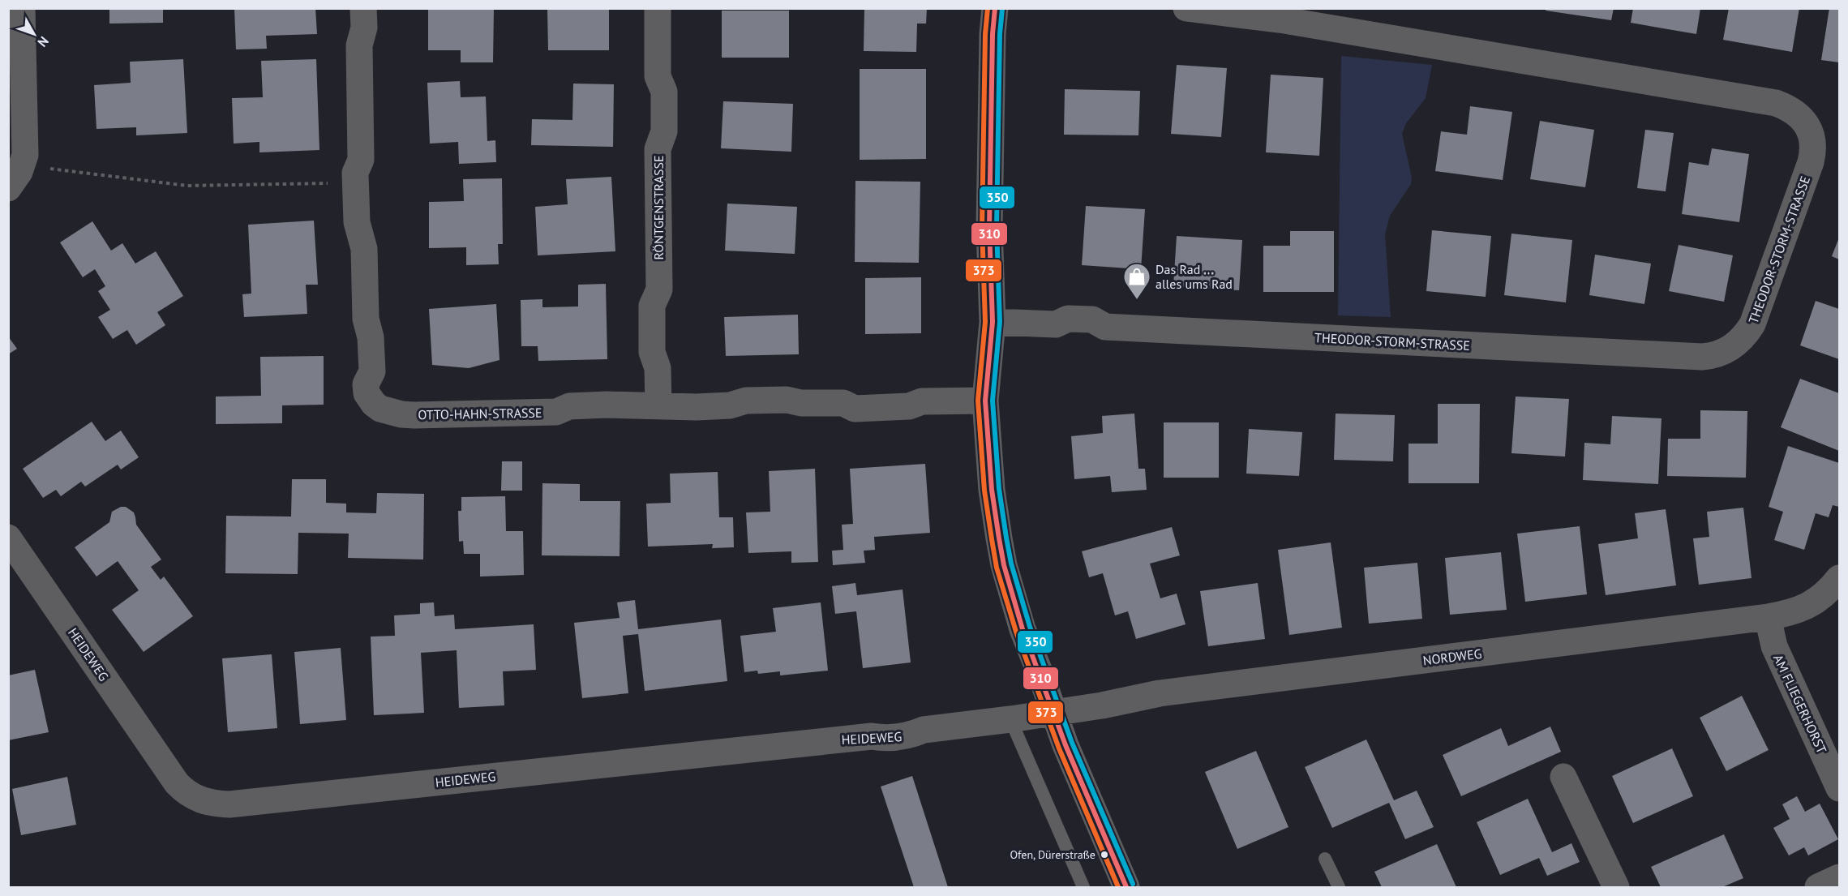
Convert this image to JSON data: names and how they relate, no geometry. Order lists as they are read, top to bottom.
{
  "streets": {
    "street": [
      "RÖNTGENSTRASSE",
      "THEODOR-STORM-STRASSE",
      "OTTO-HAHN-STRASSE",
      "HEIDEWEG",
      "NORDWEG",
      "AM FLIEGERHORST"
    ]
  },
  "crossings": [
    ["RÖNTGENSTRASSE", "OTTO-HAHN-STRASSE"],
    ["HEIDEWEG", "NORDWEG"],
    ["NORDWEG", "AM FLIEGERHORST"]
  ],
  "places": {
    "shop": ["Das Rad ... alles ums Rad"],
    "other": ["Ofen, Dürerstraße"]
  },
  "lines": ["transit line 310", "transit line 373", "transit line 350"],
  "north": "bottom right"
}
